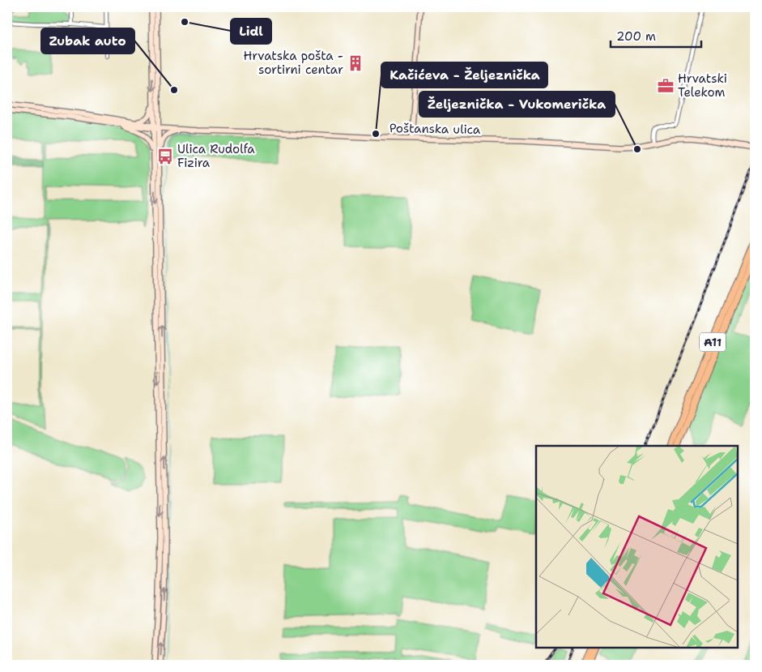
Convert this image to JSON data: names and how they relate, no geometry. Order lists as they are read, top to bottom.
{
  "streets": {
    "highway": ["A11"],
    "main road": ["Poštanska ulica"]
  },
  "places": {
    "other": [
      "Lidl",
      "Zubak auto",
      "Kačićeva - Željeznička",
      "Željeznička - Vukomerička"
    ],
    "building": ["Hrvatska pošta - sortirni centar"],
    "office": ["Hrvatski Telekom"],
    "bus stop": ["Ulica Rudolfa Fizira"]
  },
  "scale_bar": "200 m"
}
